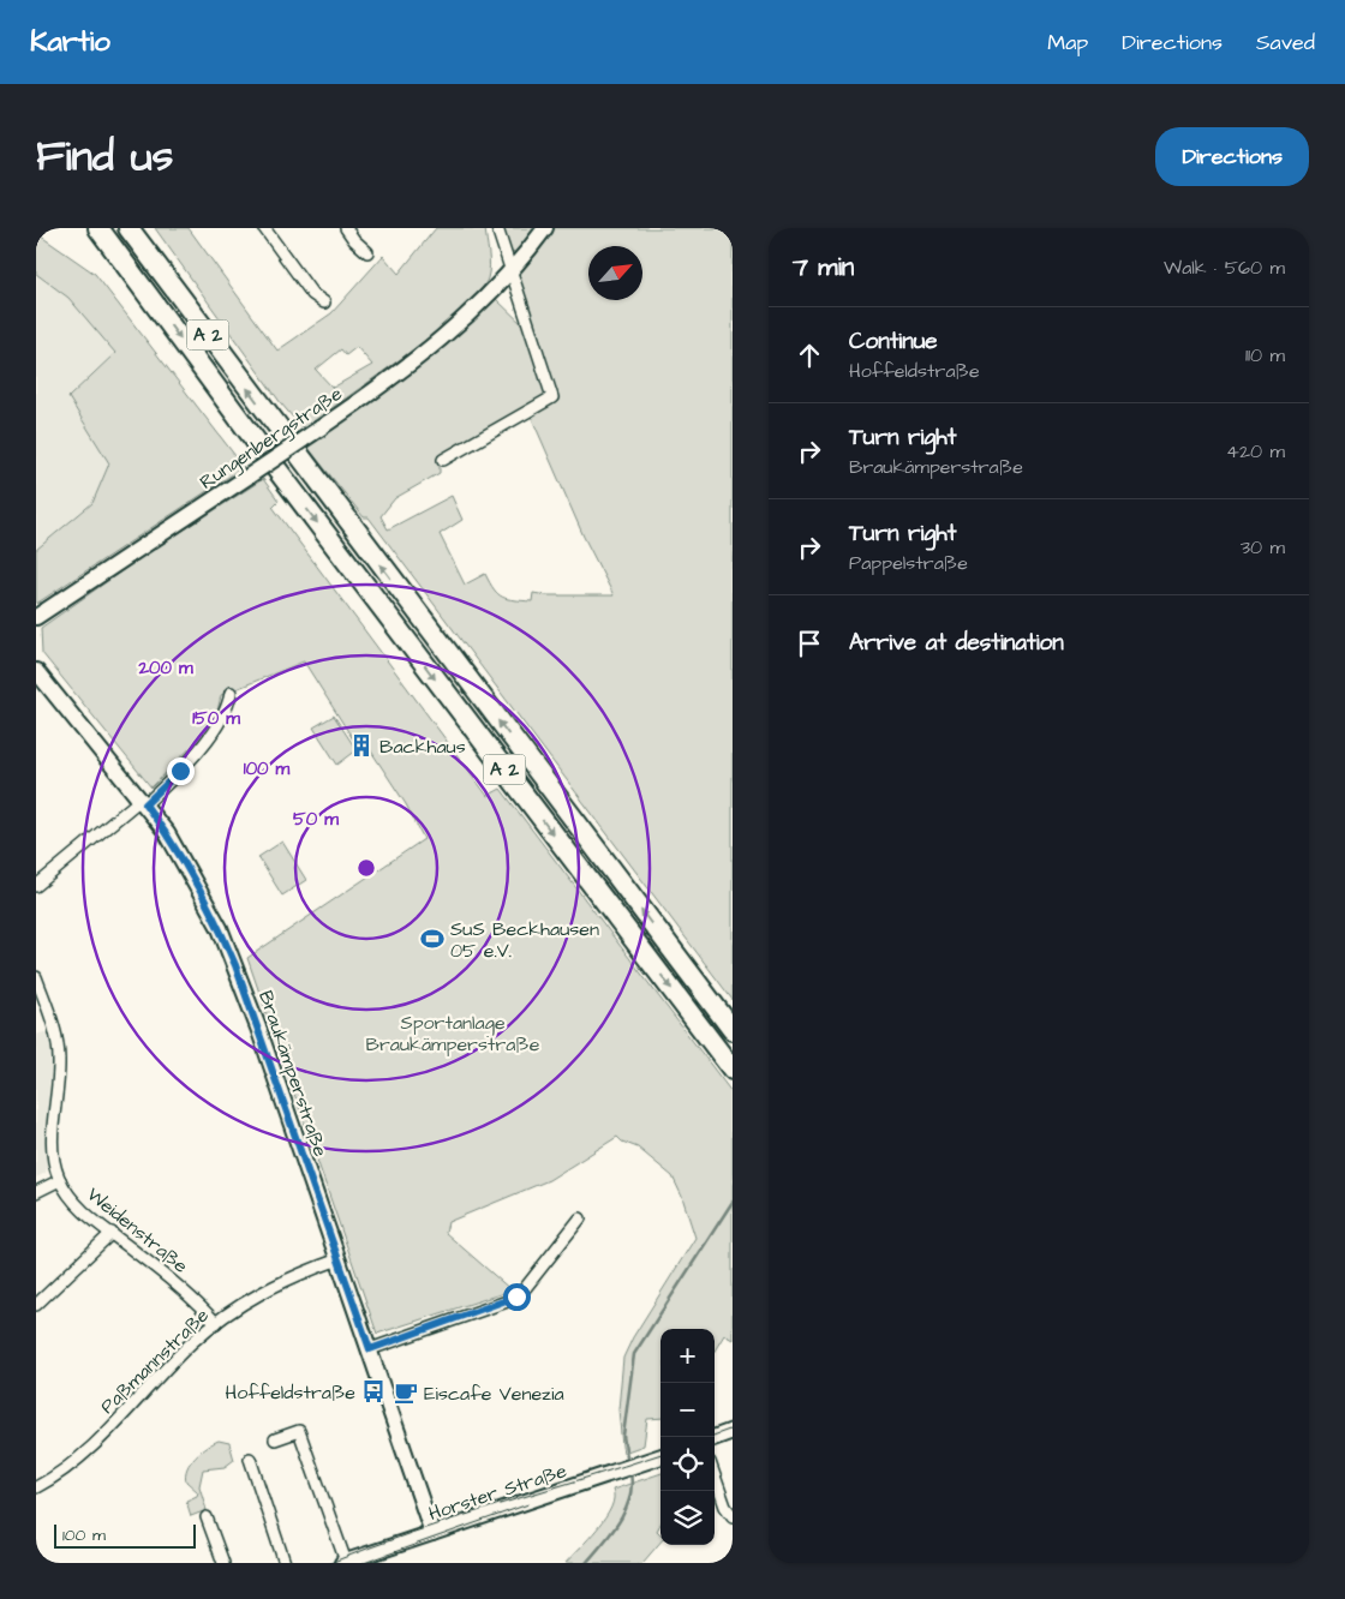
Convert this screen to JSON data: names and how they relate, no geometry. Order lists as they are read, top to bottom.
{
  "streets": {
    "highway": ["A 2"],
    "street": [
      "Rungenbergstraße",
      "Braukämperstraße",
      "Weidenstraße",
      "Paßmannstraße",
      "Horster Straße"
    ]
  },
  "crossings": [
    ["Braukämperstraße", "Paßmannstraße"],
    ["Braukämperstraße", "Horster Straße"],
    ["Weidenstraße", "Paßmannstraße"]
  ],
  "parks": ["Sportanlage Braukämperstraße"],
  "places": {
    "building": ["Backhaus"],
    "sports": ["SuS Beckhausen 05 e.V."],
    "bus stop": ["Hoffeldstraße"],
    "cafe": ["Eiscafe Venezia"]
  },
  "scale_bar": "100 m",
  "north": "top right",
  "page": {
    "header": "Kartio",
    "nav": ["Map", "Directions", "Saved"],
    "title": "Find us",
    "buttons": "Directions",
    "heading": ["7 min", "Walk · 560 m"],
    "list": [
      ["Continue", "Hoffeldstraße", "110 m"],
      ["Turn right", "Braukämperstraße", "420 m"],
      ["Turn right", "Pappelstraße", "30 m"],
      "Arrive at destination"
    ],
    "map_buttons": ["+", "−"],
    "scale": "100 m"
  },
  "rings": [
    "200 m",
    "150 m",
    "100 m",
    "50 m"
  ]
}
